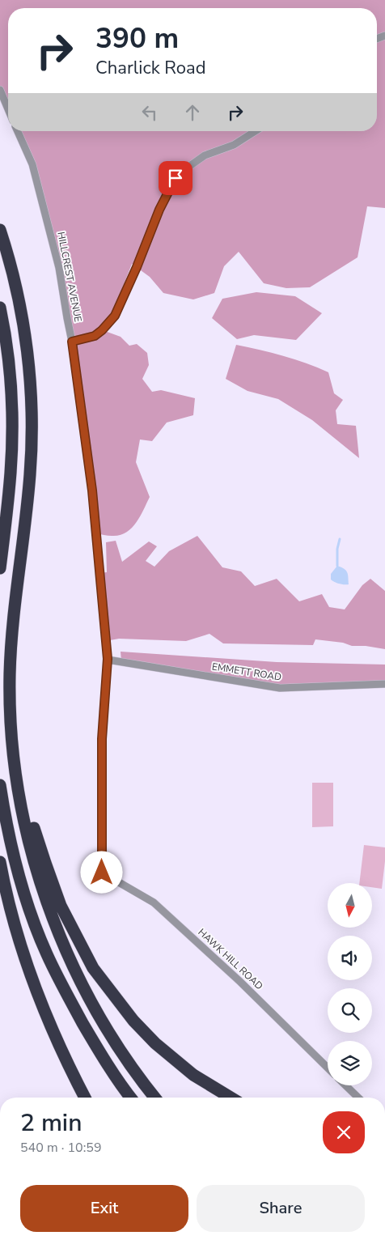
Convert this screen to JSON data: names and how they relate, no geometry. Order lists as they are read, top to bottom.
{
  "streets": {
    "street": ["HILLCREST AVENUE", "EMMETT ROAD", "HAWK HILL ROAD"]
  },
  "crossings": [
    ["HILLCREST AVENUE", "EMMETT ROAD"],
    ["HILLCREST AVENUE", "HAWK HILL ROAD"]
  ],
  "north": "bottom",
  "page": {
    "turn": ["390 m", "Charlick Road"],
    "heading": ["2 min", "540 m · 10:59"],
    "buttons": ["Exit", "Share"]
  }
}
